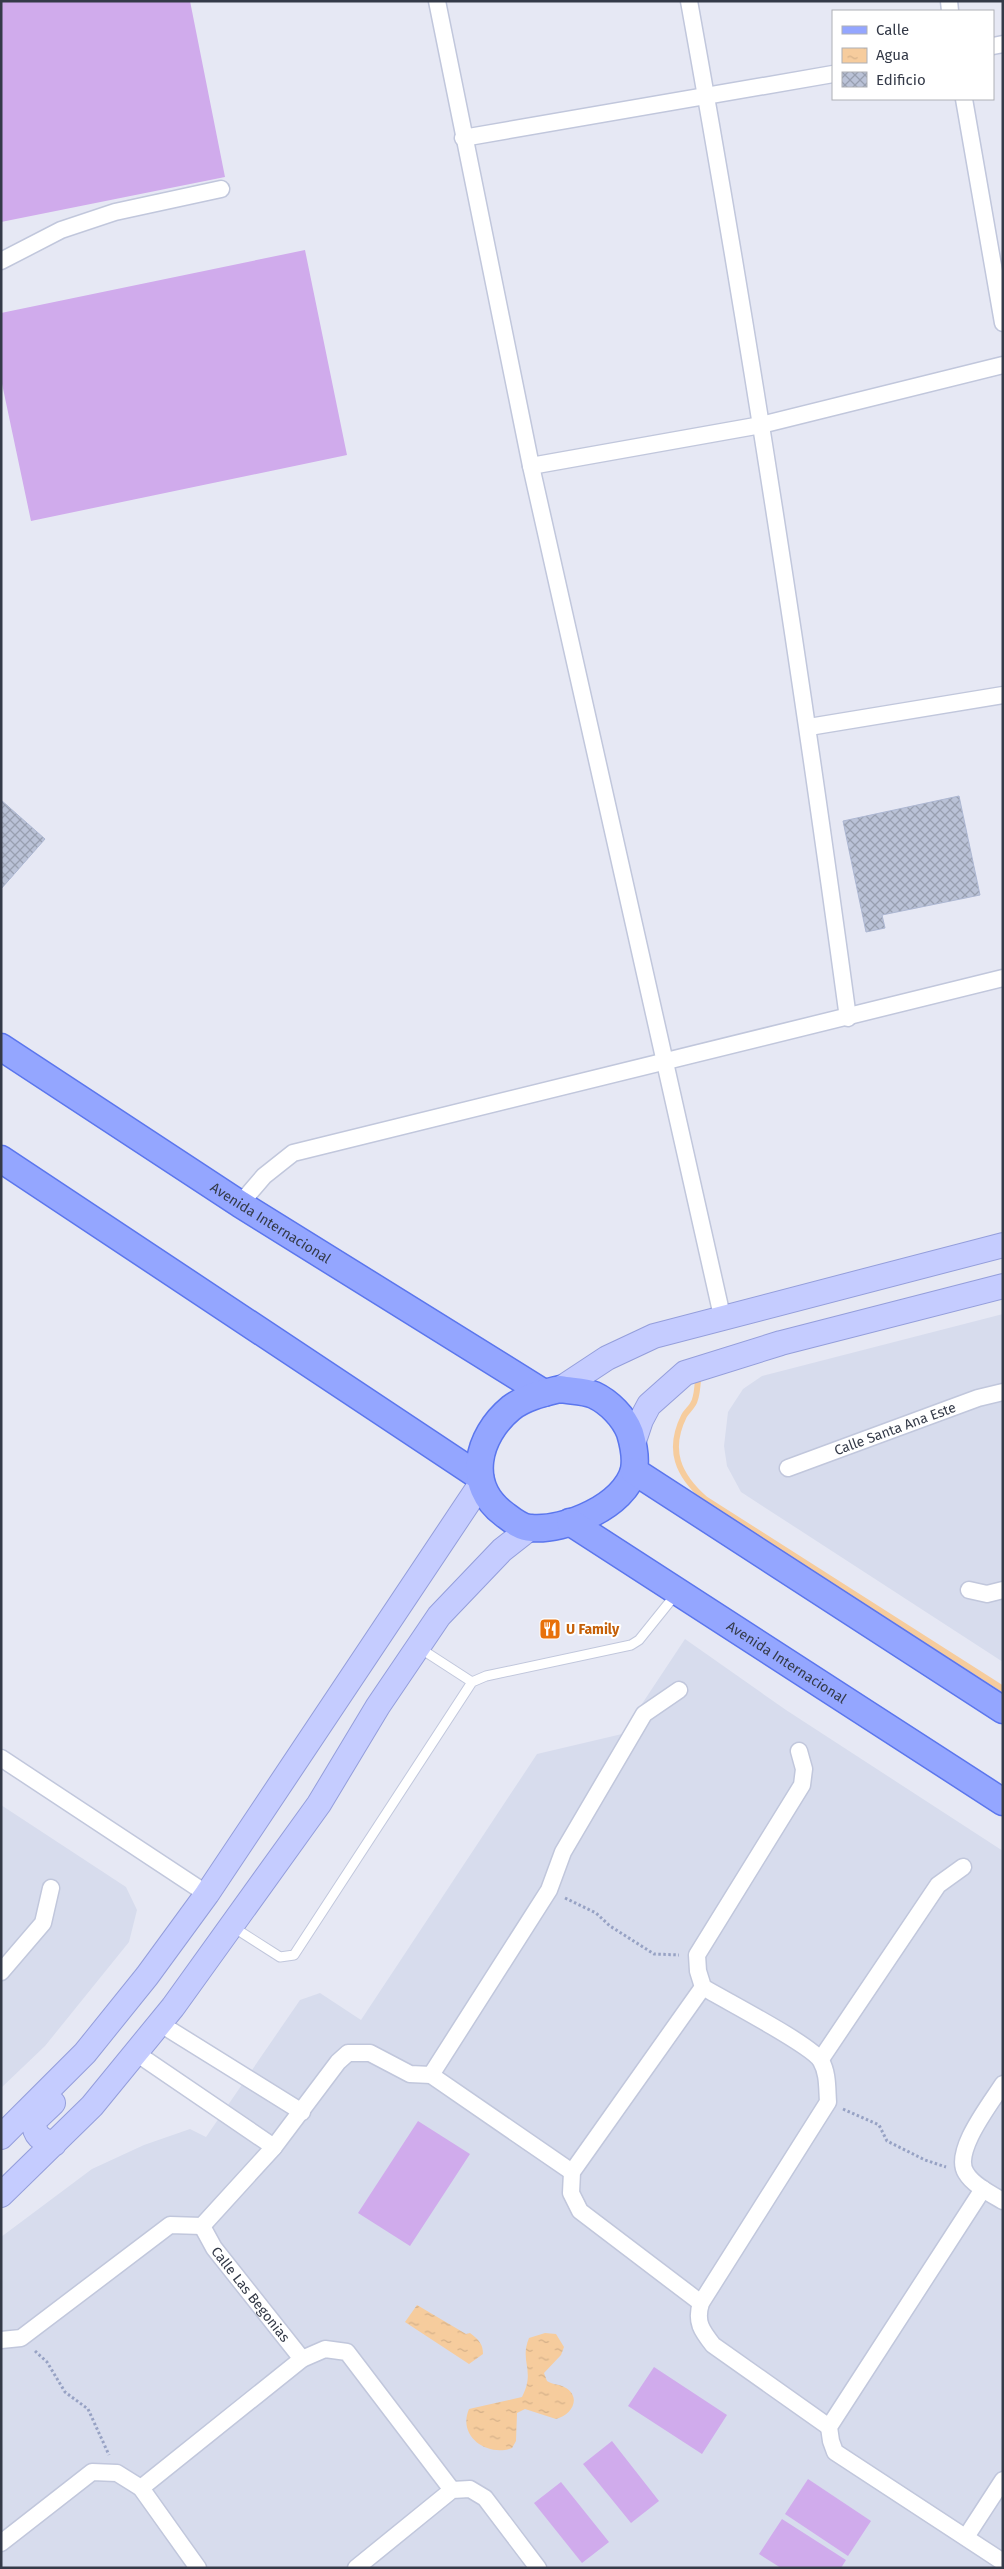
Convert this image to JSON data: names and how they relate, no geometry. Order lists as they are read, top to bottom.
{
  "streets": {
    "main road": ["Avenida Internacional"],
    "street": ["Calle Santa Ana Este", "Calle Las Begonias"]
  },
  "places": {
    "restaurant": ["U Family"]
  },
  "legend": ["Calle", "Agua", "Edificio"]
}
